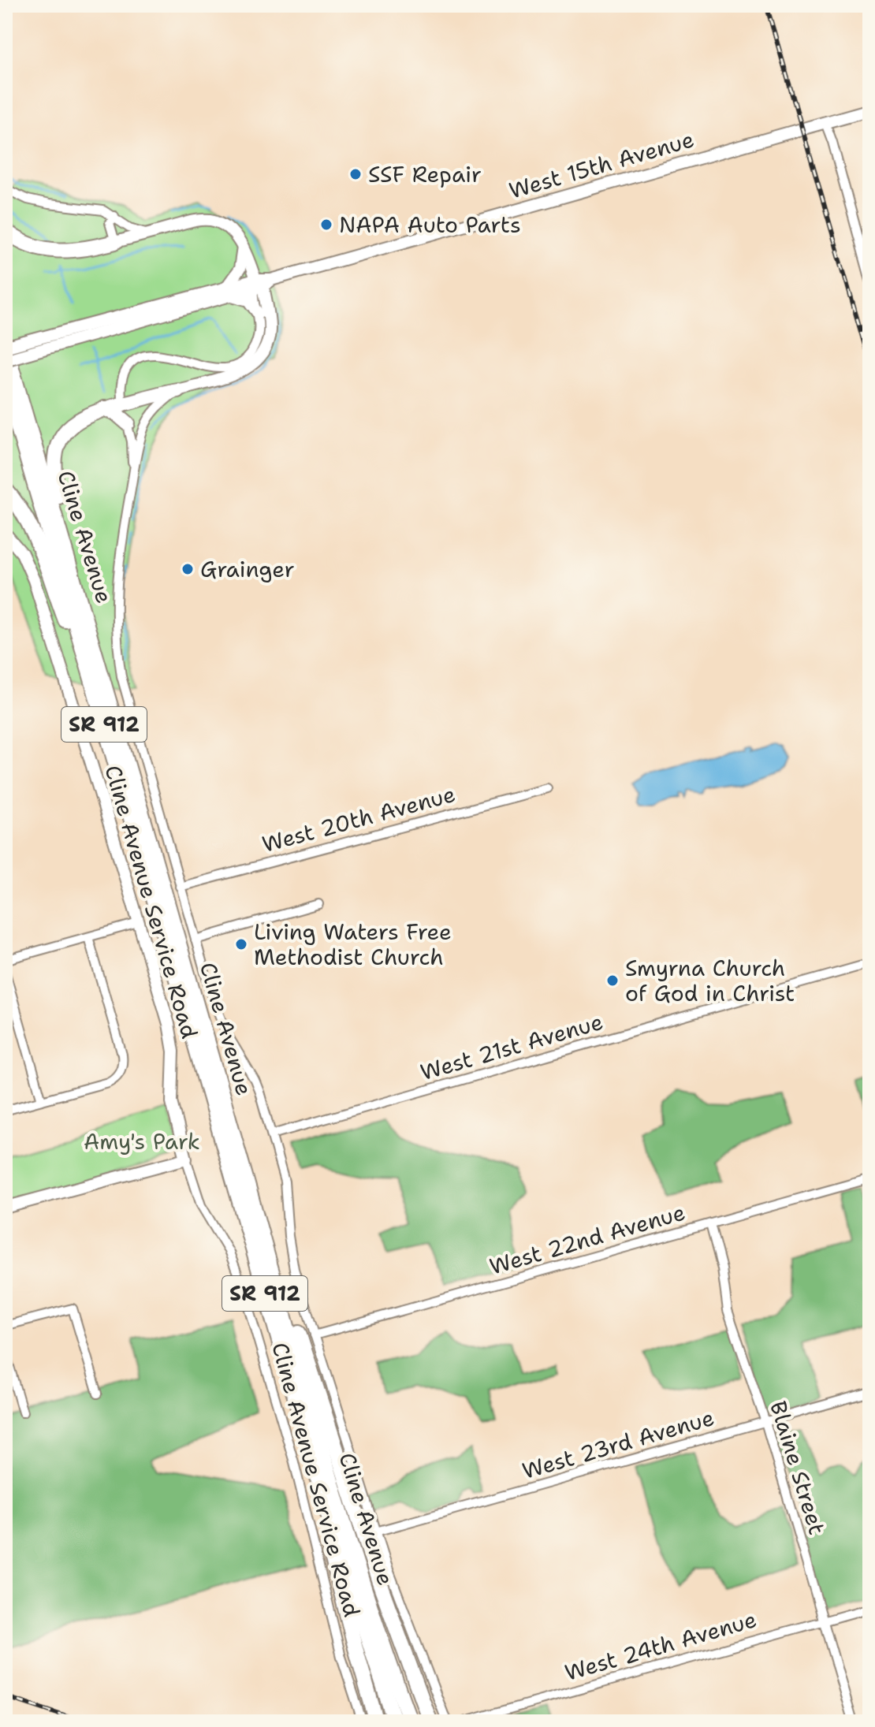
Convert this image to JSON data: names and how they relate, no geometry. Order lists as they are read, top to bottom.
{
  "streets": {
    "highway": ["Cline Avenue", "SR 912"],
    "main road": ["West 15th Avenue", "Cline Avenue Service Road"],
    "street": [
      "West 20th Avenue",
      "West 21st Avenue",
      "West 22nd Avenue",
      "West 23rd Avenue",
      "Blaine Street",
      "West 24th Avenue"
    ]
  },
  "crossings": [
    ["West 15th Avenue", "Cline Avenue"],
    ["Cline Avenue", "West 20th Avenue"],
    ["Cline Avenue", "West 21st Avenue"],
    ["Cline Avenue", "West 22nd Avenue"],
    ["Cline Avenue", "West 23rd Avenue"],
    ["West 22nd Avenue", "Blaine Street"],
    ["West 23rd Avenue", "Blaine Street"],
    ["Blaine Street", "West 24th Avenue"]
  ],
  "parks": ["Amy's Park"],
  "places": [
    "SSF Repair",
    "NAPA Auto Parts",
    "Grainger",
    "Living Waters Free Methodist Church",
    "Smyrna Church of God in Christ"
  ]
}
